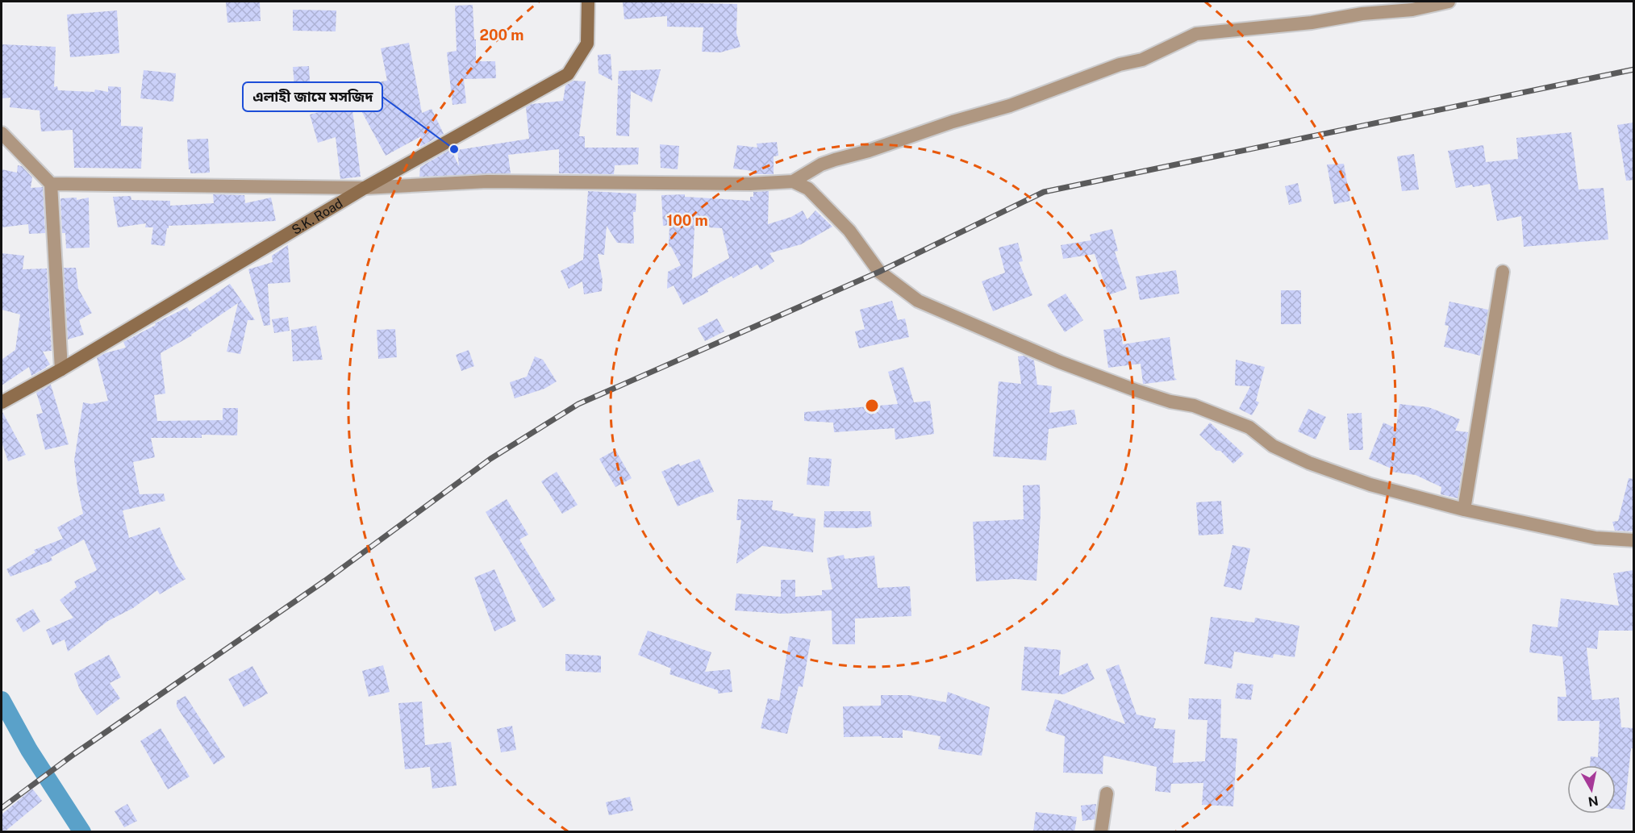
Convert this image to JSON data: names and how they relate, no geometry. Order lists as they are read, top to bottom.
{
  "streets": {
    "main road": ["S.K. Road"]
  },
  "places": ["এলাহী জামে মসজিদ"],
  "north": "bottom",
  "rings": ["200 m", "100 m"]
}
